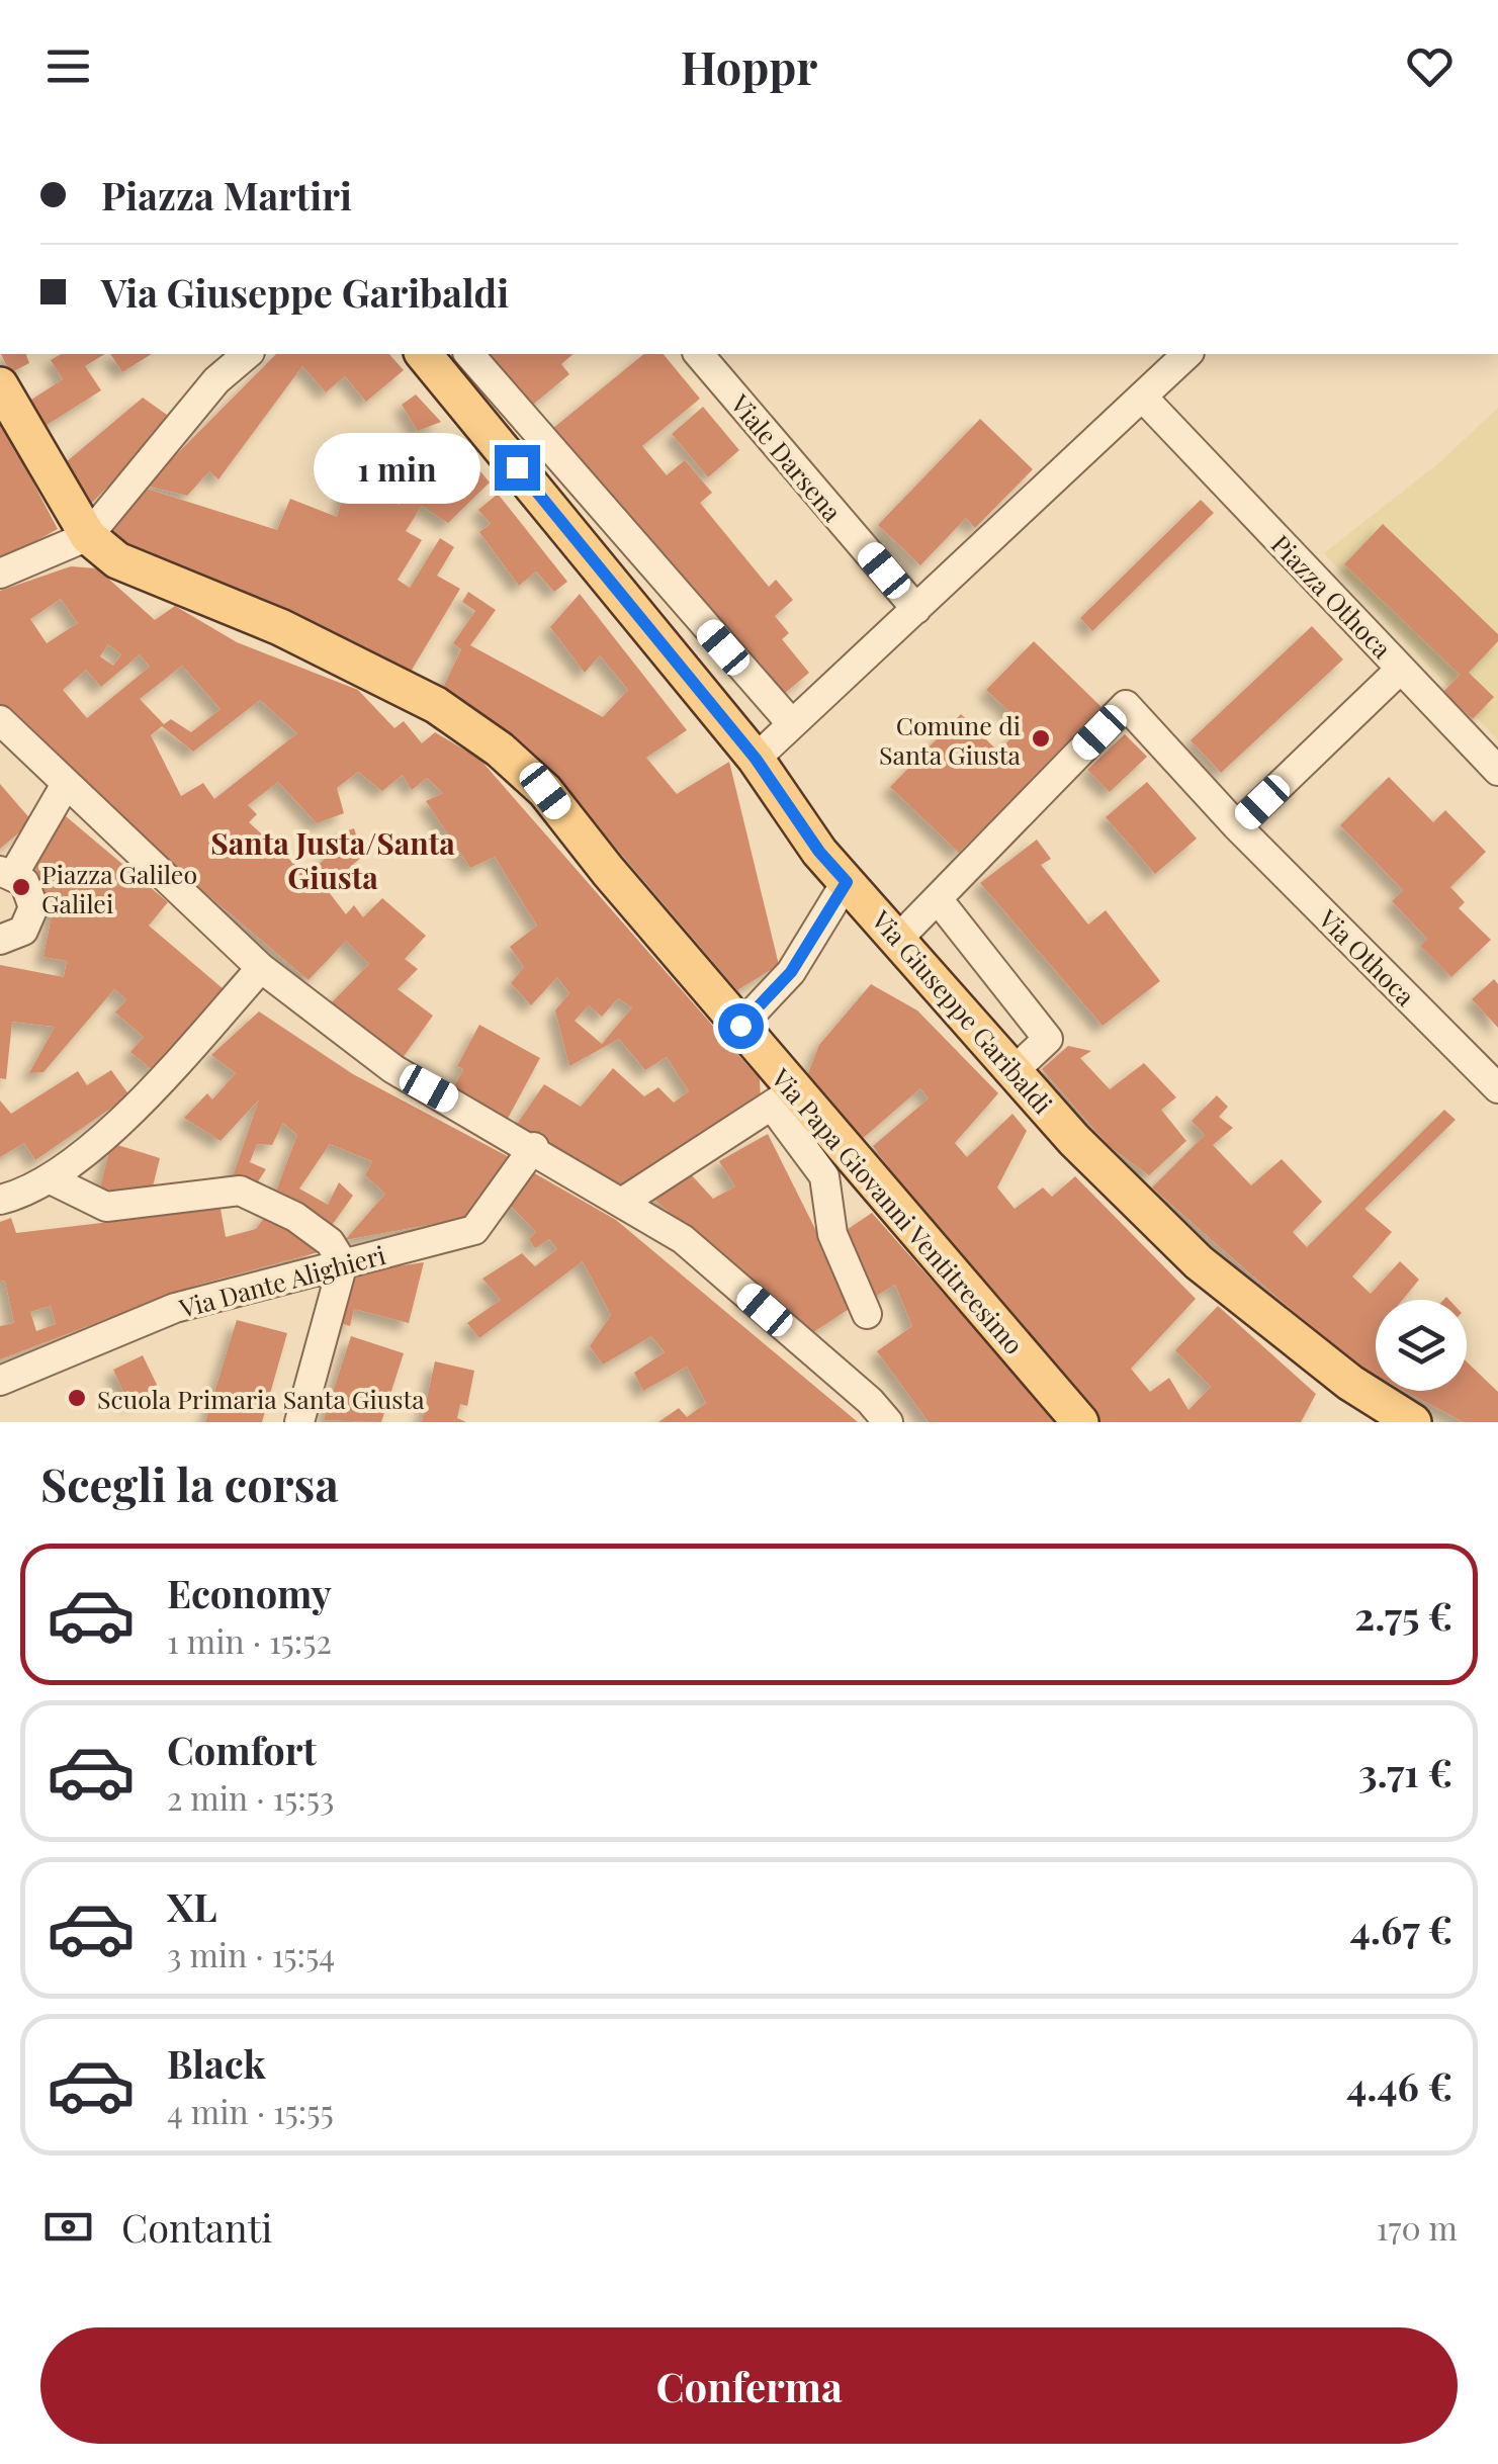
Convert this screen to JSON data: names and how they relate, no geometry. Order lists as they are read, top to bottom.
{
  "streets": {
    "main road": ["Via Giuseppe Garibaldi", "Via Papa Giovanni Ventitreesimo"],
    "street": [
      "Viale Darsena",
      "Piazza Othoca",
      "Via Othoca",
      "Via Dante Alighieri"
    ]
  },
  "crossings": [
    ["Piazza Othoca", "Via Othoca"]
  ],
  "districts": ["Santa Justa/Santa Giusta"],
  "places": ["Comune di Santa Giusta", "Piazza Galileo Galilei", "Scuola Primaria Santa Giusta"],
  "page": {
    "header": "Hoppr",
    "banner": ["Piazza Martiri", "Via Giuseppe Garibaldi"],
    "bubble": "1 min",
    "heading": "Scegli la corsa",
    "list": [
      {
        "name": "Economy",
        "note": "1 min · 15:52",
        "value": "2.75 €"
      },
      {
        "name": "Comfort",
        "note": "2 min · 15:53",
        "value": "3.71 €"
      },
      {
        "name": "XL",
        "note": "3 min · 15:54",
        "value": "4.67 €"
      },
      {
        "name": "Black",
        "note": "4 min · 15:55",
        "value": "4.46 €"
      }
    ],
    "pay": ["Contanti", "170 m"],
    "buttons": "Conferma"
  }
}
